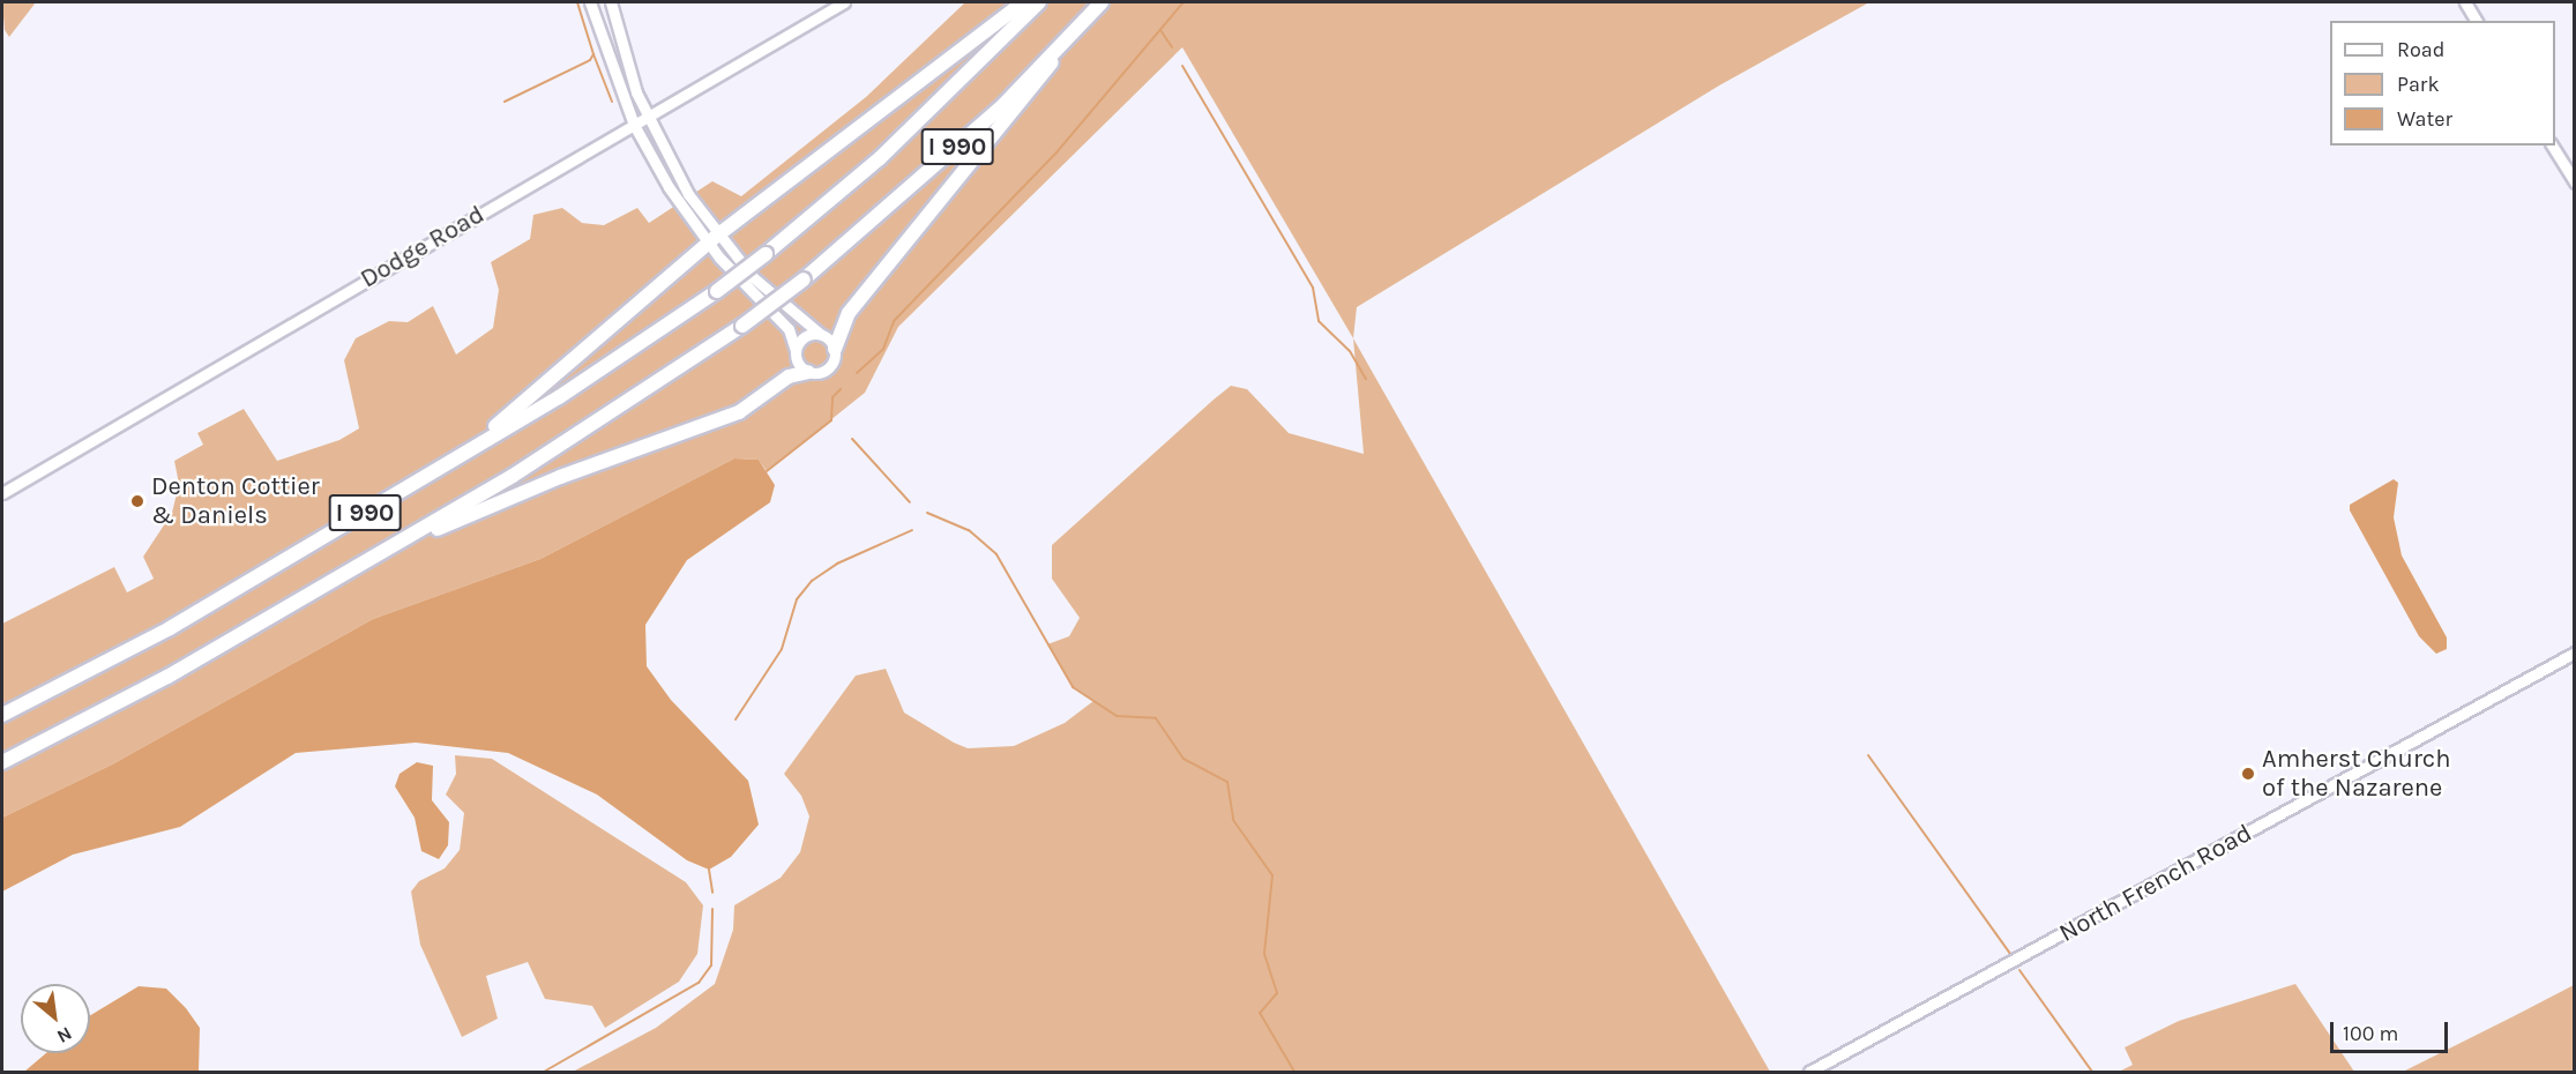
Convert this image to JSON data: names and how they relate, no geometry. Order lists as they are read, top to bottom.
{
  "streets": {
    "highway": ["I 990"],
    "main road": ["Dodge Road", "North French Road"]
  },
  "places": ["Denton Cottier & Daniels", "Amherst Church of the Nazarene"],
  "legend": ["Road", "Park", "Water"],
  "scale_bar": "100 m",
  "north": "bottom right"
}
